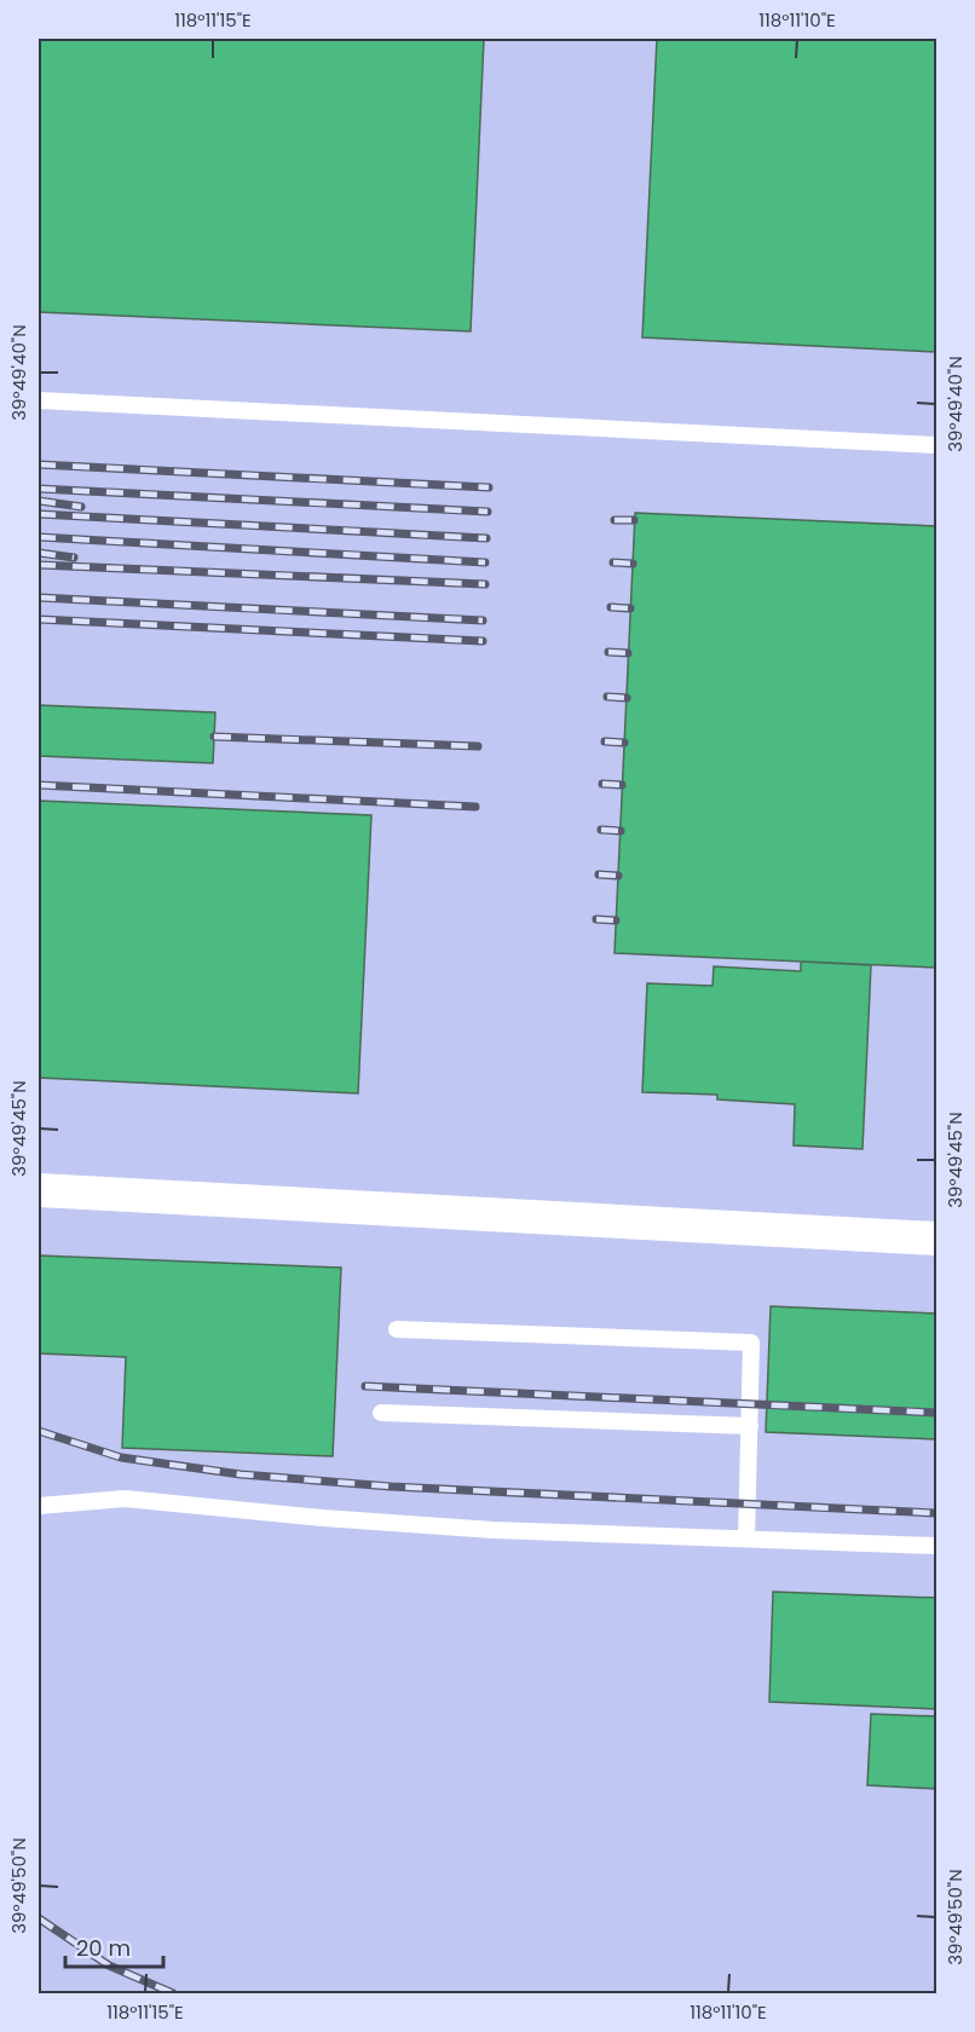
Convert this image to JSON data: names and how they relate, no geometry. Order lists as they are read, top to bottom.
{
  "scale_bar": "20 m",
  "coordinates": [
    "118°11'15\"E",
    "118°11'10\"E",
    "39°49'40\"N",
    "39°49'45\"N",
    "39°49'50\"N"
  ]
}
